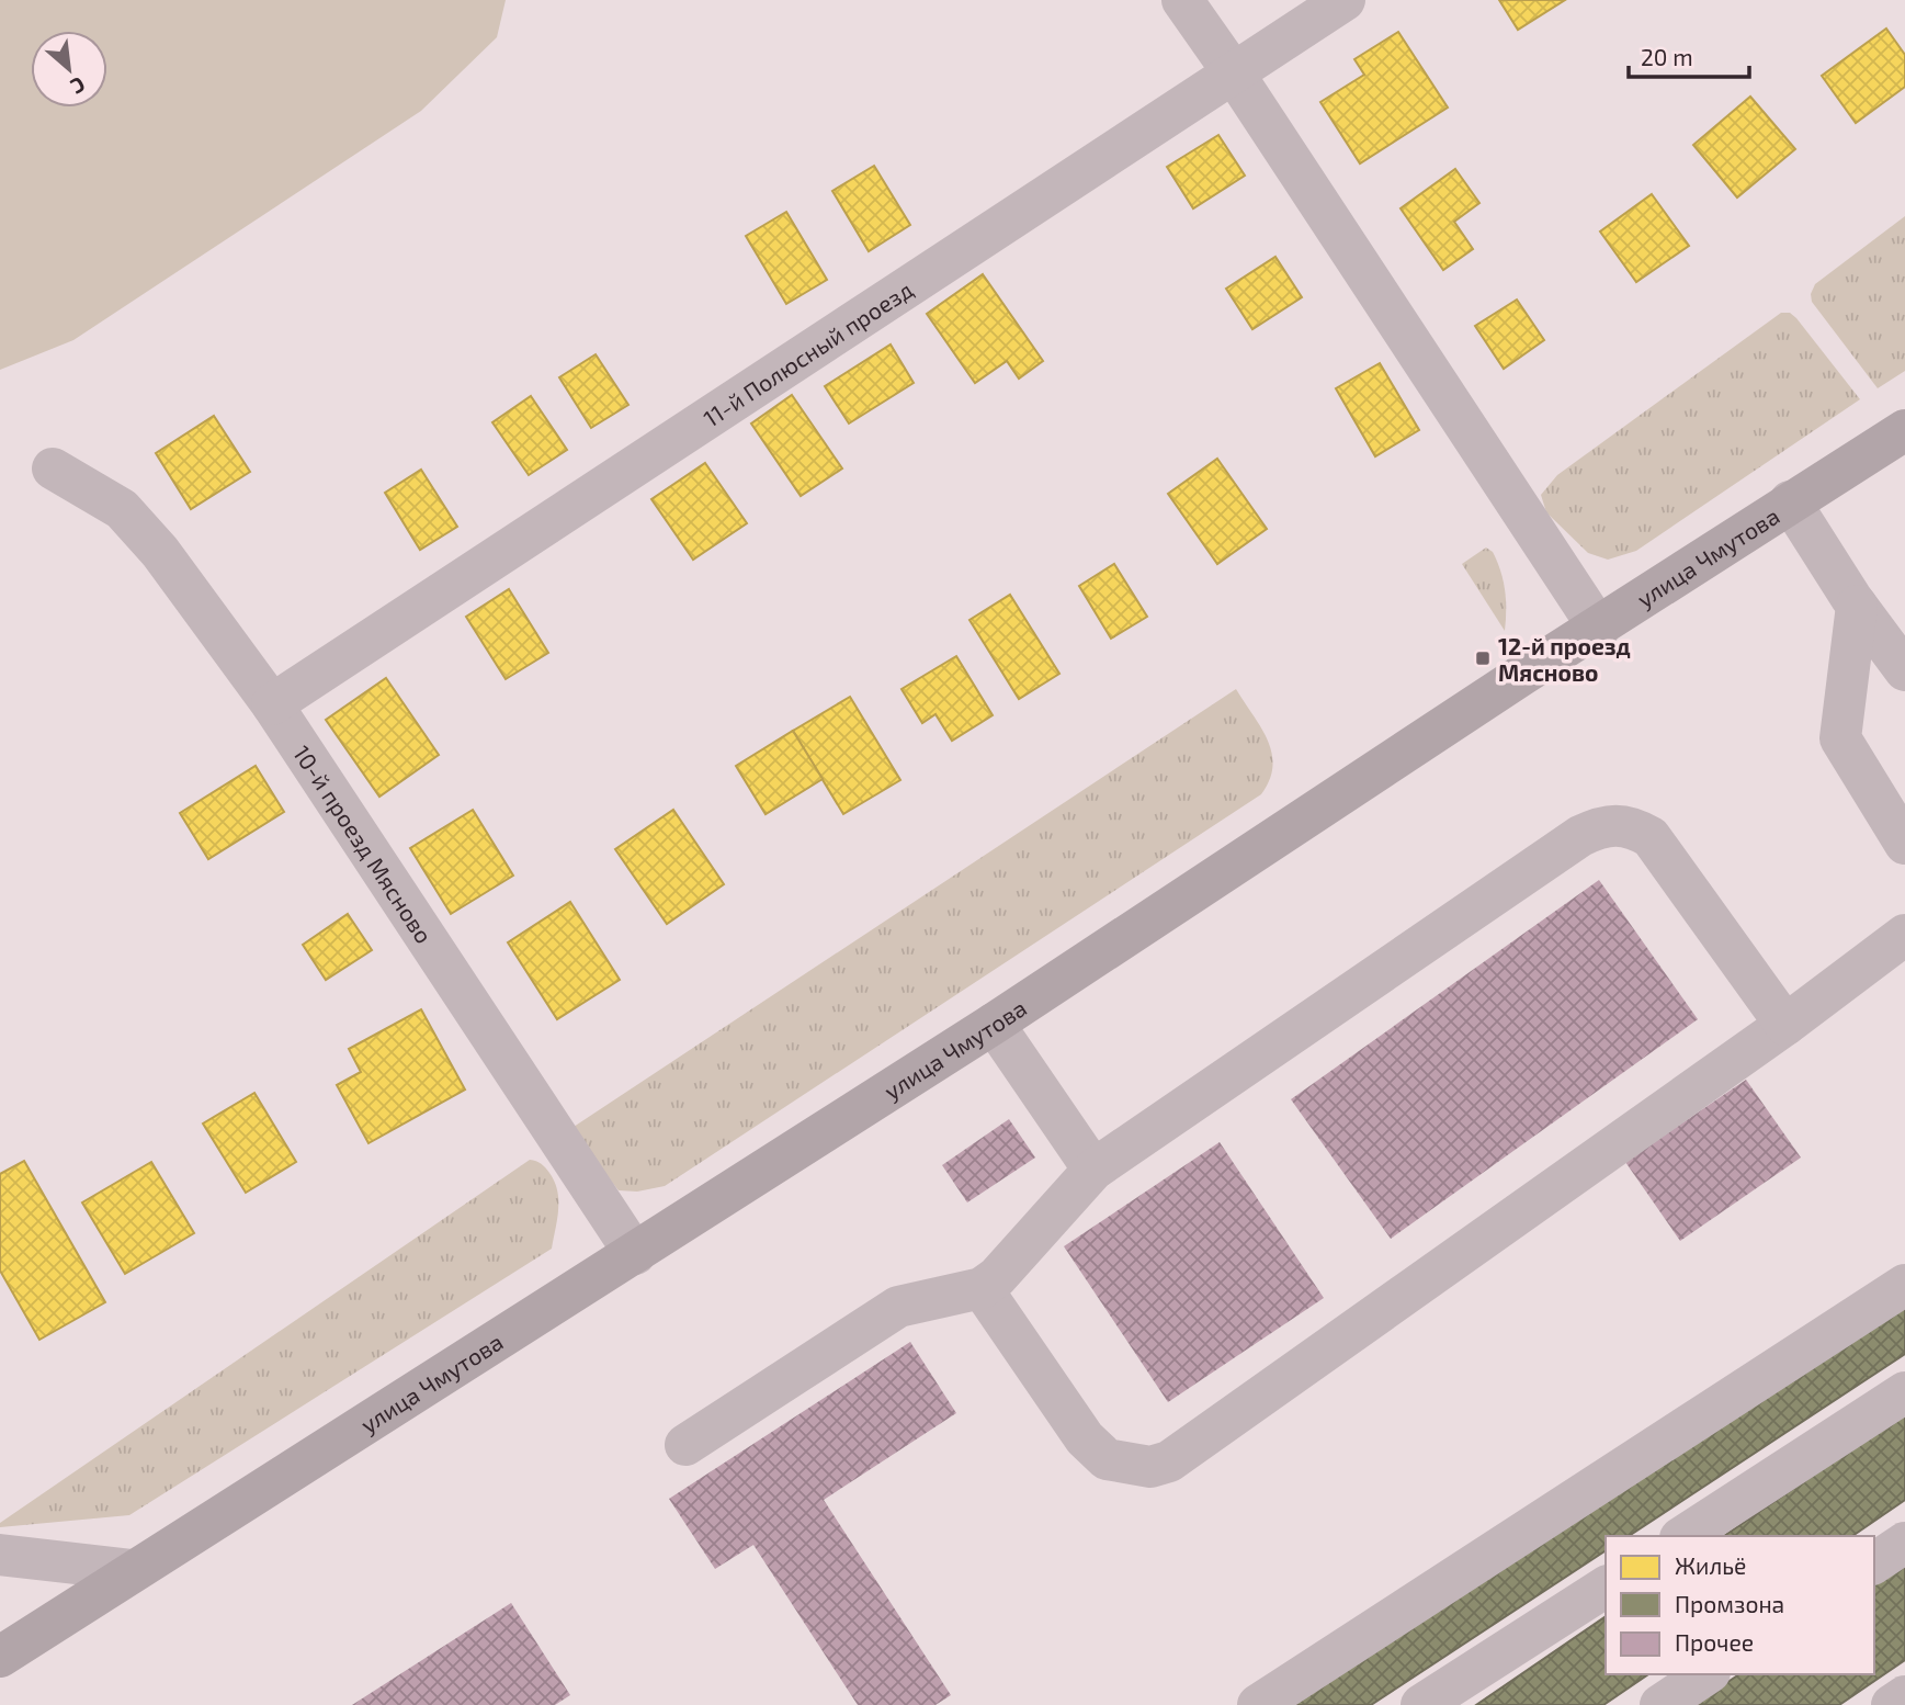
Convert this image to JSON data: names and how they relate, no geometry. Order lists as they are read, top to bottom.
{
  "streets": {
    "main road": ["улица Чмутова"],
    "street": ["11-й Полюсный проезд", "10-й проезд Мясново"]
  },
  "crossings": [
    ["11-й Полюсный проезд", "10-й проезд Мясново"],
    ["улица Чмутова", "10-й проезд Мясново"]
  ],
  "places": {
    "transit": ["12-й проезд Мясново"]
  },
  "legend": ["Жильё", "Промзона", "Прочее"],
  "scale_bar": "20 m",
  "north": "bottom right"
}
